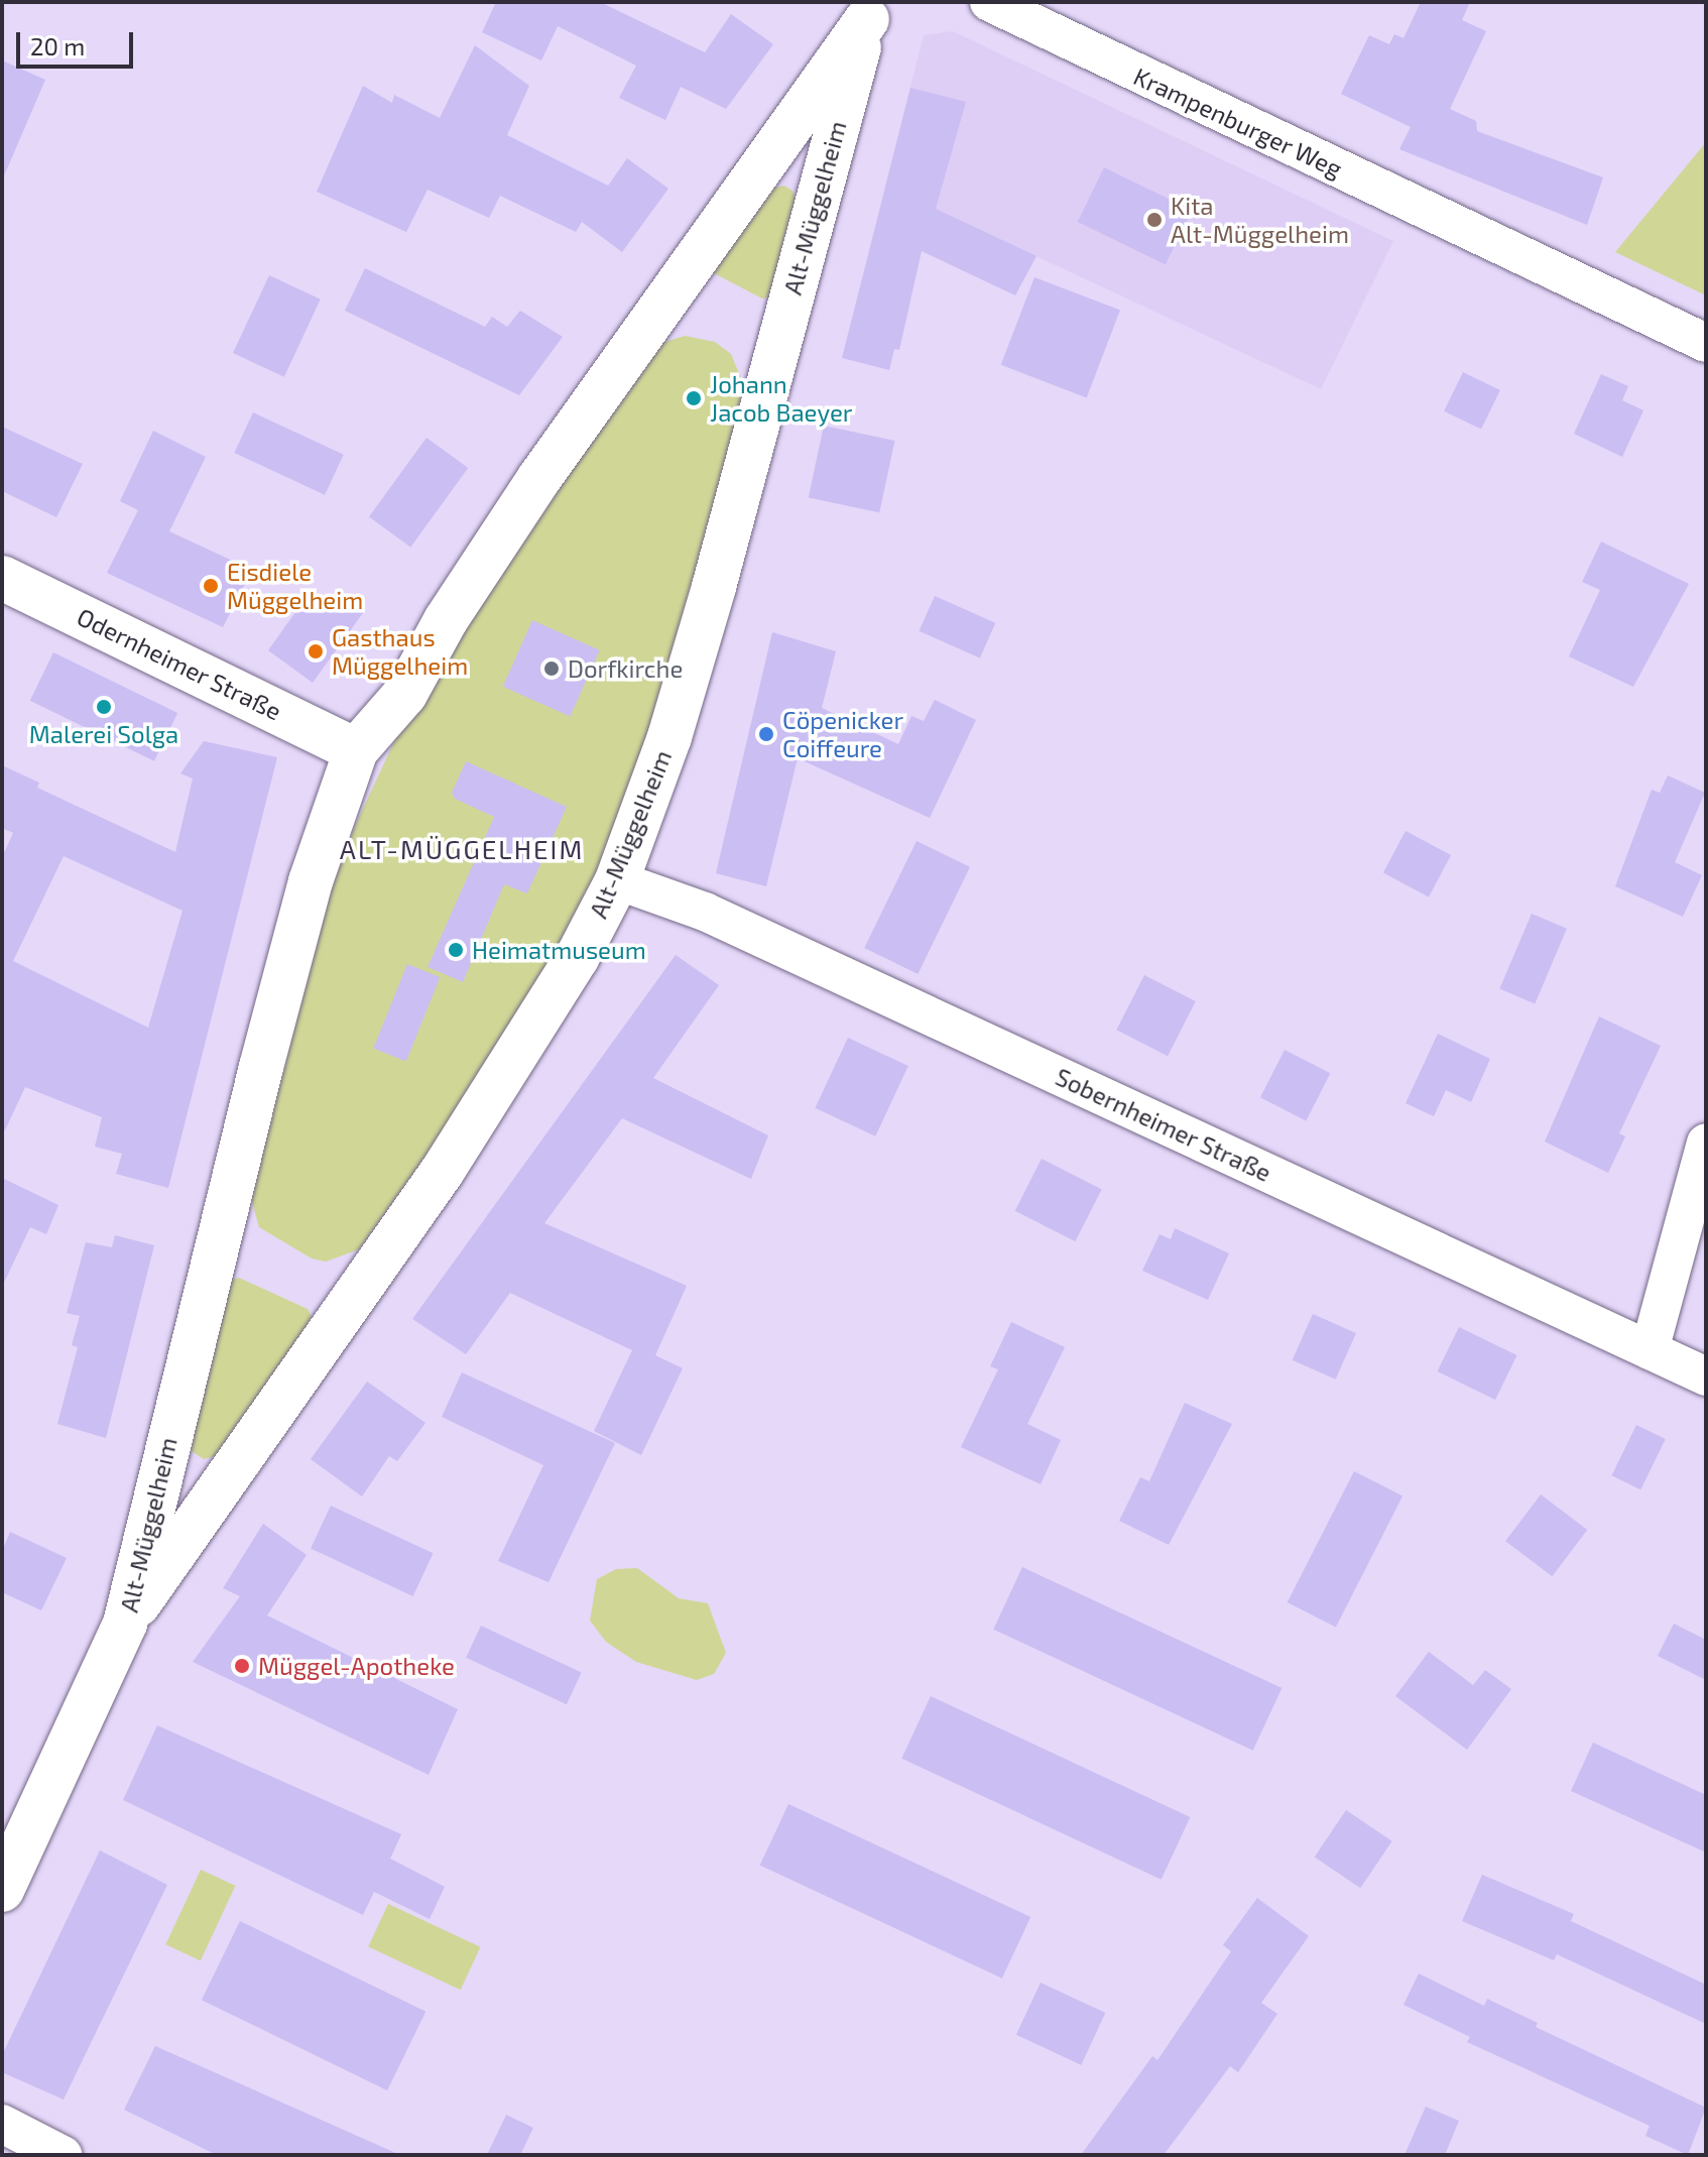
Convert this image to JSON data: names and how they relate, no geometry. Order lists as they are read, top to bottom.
{
  "streets": {
    "main road": ["Alt-Müggelheim", "Odernheimer Straße"],
    "street": ["Krampenburger Weg", "Sobernheimer Straße"]
  },
  "crossings": [
    ["Alt-Müggelheim", "Odernheimer Straße"],
    ["Alt-Müggelheim", "Sobernheimer Straße"]
  ],
  "districts": ["ALT-MÜGGELHEIM"],
  "places": [
    "Kita Alt-Müggelheim",
    "Johann Jacob Baeyer",
    "Eisdiele Müggelheim",
    "Gasthaus Müggelheim",
    "Dorfkirche",
    "Malerei Solga",
    "Cöpenicker Coiffeure",
    "Heimatmuseum",
    "Müggel-Apotheke"
  ],
  "scale_bar": "20 m"
}
